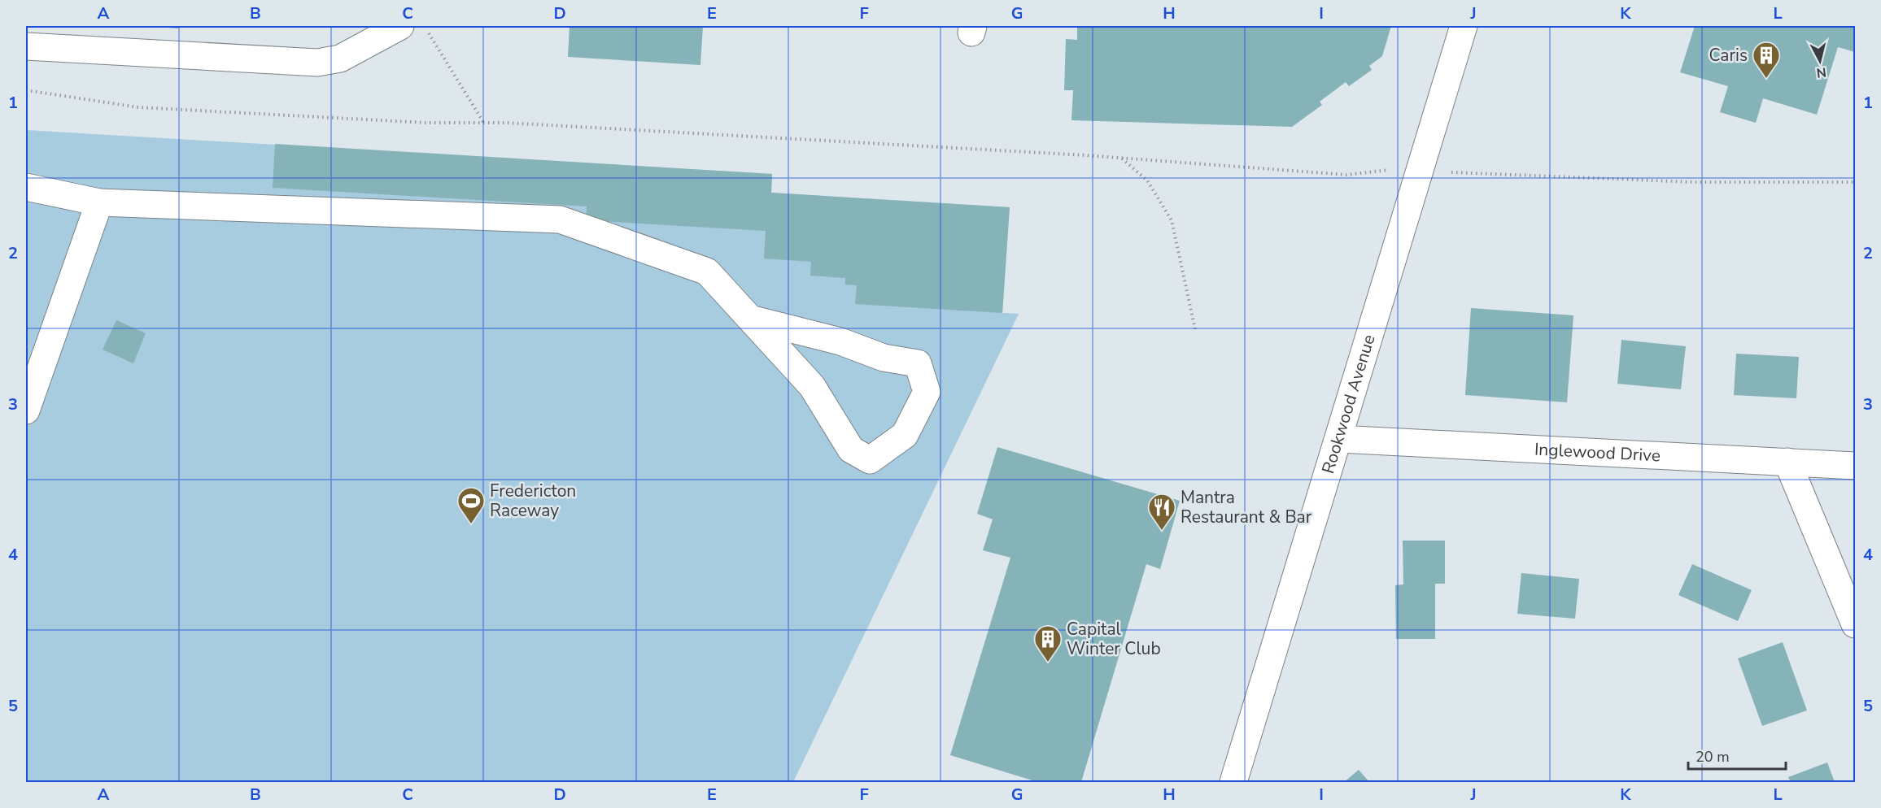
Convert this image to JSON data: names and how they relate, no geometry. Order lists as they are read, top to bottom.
{
  "streets": {
    "street": ["Rookwood Avenue", "Inglewood Drive"]
  },
  "crossings": [
    ["Rookwood Avenue", "Inglewood Drive"]
  ],
  "places": {
    "building": ["Caris", "Capital Winter Club"],
    "sports": ["Fredericton Raceway"],
    "restaurant": ["Mantra Restaurant & Bar"]
  },
  "scale_bar": "20 m",
  "north": "bottom",
  "grid": {
    "columns": [
      "A",
      "B",
      "C",
      "D",
      "E",
      "F",
      "G",
      "H",
      "I",
      "J",
      "K",
      "L"
    ],
    "rows": [
      "1",
      "2",
      "3",
      "4",
      "5"
    ]
  }
}
